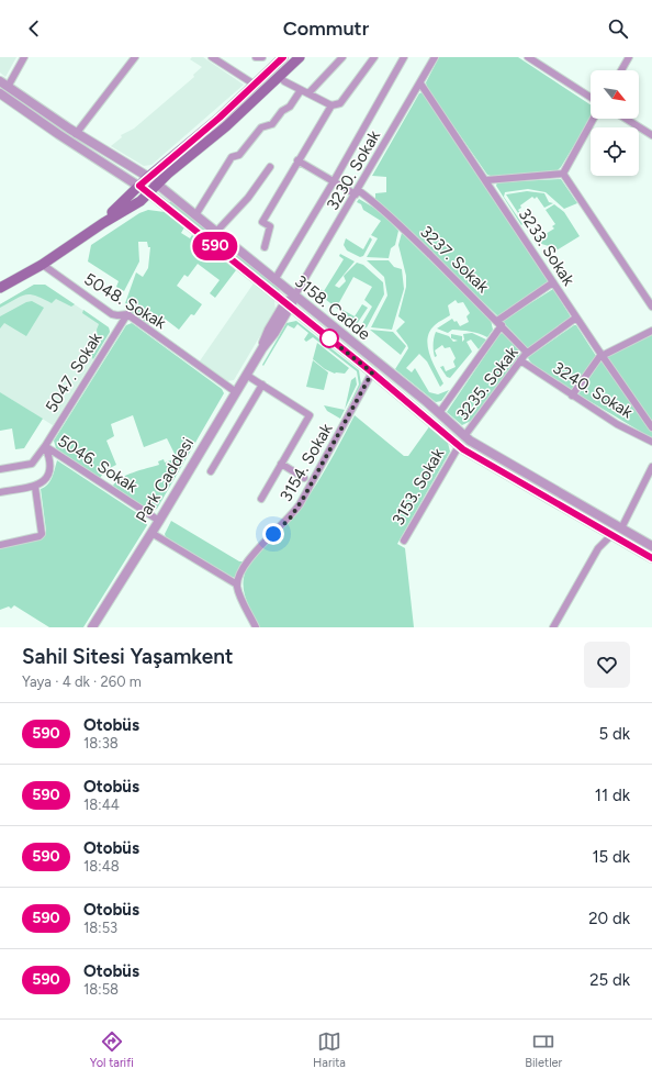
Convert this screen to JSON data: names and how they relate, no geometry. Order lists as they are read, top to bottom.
{
  "streets": {
    "street": [
      "3230. Sokak",
      "3233. Sokak",
      "3237. Sokak",
      "5048. Sokak",
      "3158. Cadde",
      "5047. Sokak",
      "3235. Sokak",
      "3240. Sokak",
      "3154. Sokak",
      "5046. Sokak",
      "Park Caddesi",
      "3153. Sokak"
    ]
  },
  "crossings": [
    ["3230. Sokak", "3233. Sokak"],
    ["3230. Sokak", "3237. Sokak"],
    ["3230. Sokak", "3158. Cadde"],
    ["3230. Sokak", "Park Caddesi"],
    ["3233. Sokak", "3235. Sokak"],
    ["3237. Sokak", "3235. Sokak"],
    ["5048. Sokak", "5047. Sokak"],
    ["5048. Sokak", "Park Caddesi"],
    ["3158. Cadde", "3235. Sokak"],
    ["3158. Cadde", "3154. Sokak"],
    ["3158. Cadde", "Park Caddesi"],
    ["3158. Cadde", "3153. Sokak"],
    ["5047. Sokak", "5046. Sokak"],
    ["3235. Sokak", "3240. Sokak"],
    ["5046. Sokak", "Park Caddesi"]
  ],
  "lines": ["bus line 590"],
  "north": "bottom right",
  "page": {
    "header": "Commutr",
    "on_map": "590",
    "heading": ["Sahil Sitesi Yaşamkent", "Yaya · 4 dk · 260 m"],
    "list": [
      {
        "mark": "590",
        "name": "Otobüs",
        "note": "18:38",
        "value": "5 dk"
      },
      {
        "mark": "590",
        "name": "Otobüs",
        "note": "18:44",
        "value": "11 dk"
      },
      {
        "mark": "590",
        "name": "Otobüs",
        "note": "18:48",
        "value": "15 dk"
      },
      {
        "mark": "590",
        "name": "Otobüs",
        "note": "18:53",
        "value": "20 dk"
      },
      {
        "mark": "590",
        "name": "Otobüs",
        "note": "18:58",
        "value": "25 dk"
      }
    ],
    "tabs": ["Yol tarifi", "Harita", "Biletler"]
  }
}
